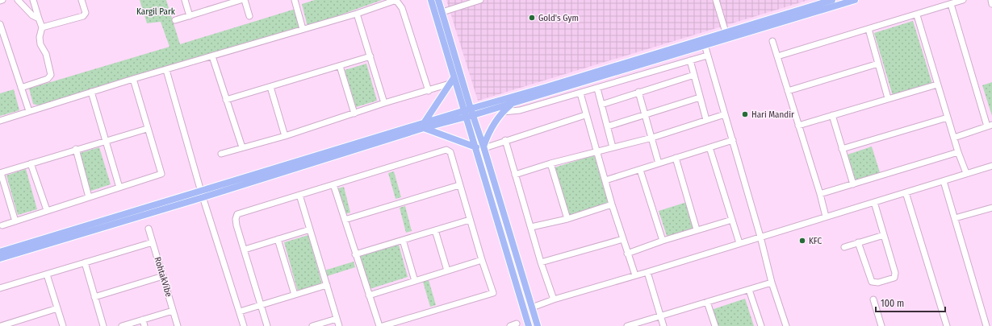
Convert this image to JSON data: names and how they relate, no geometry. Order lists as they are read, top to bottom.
{
  "streets": {
    "street": ["RohtakVibe"]
  },
  "parks": ["Kargil Park"],
  "places": ["Gold's Gym", "Hari Mandir", "KFC"],
  "scale_bar": "100 m"
}
